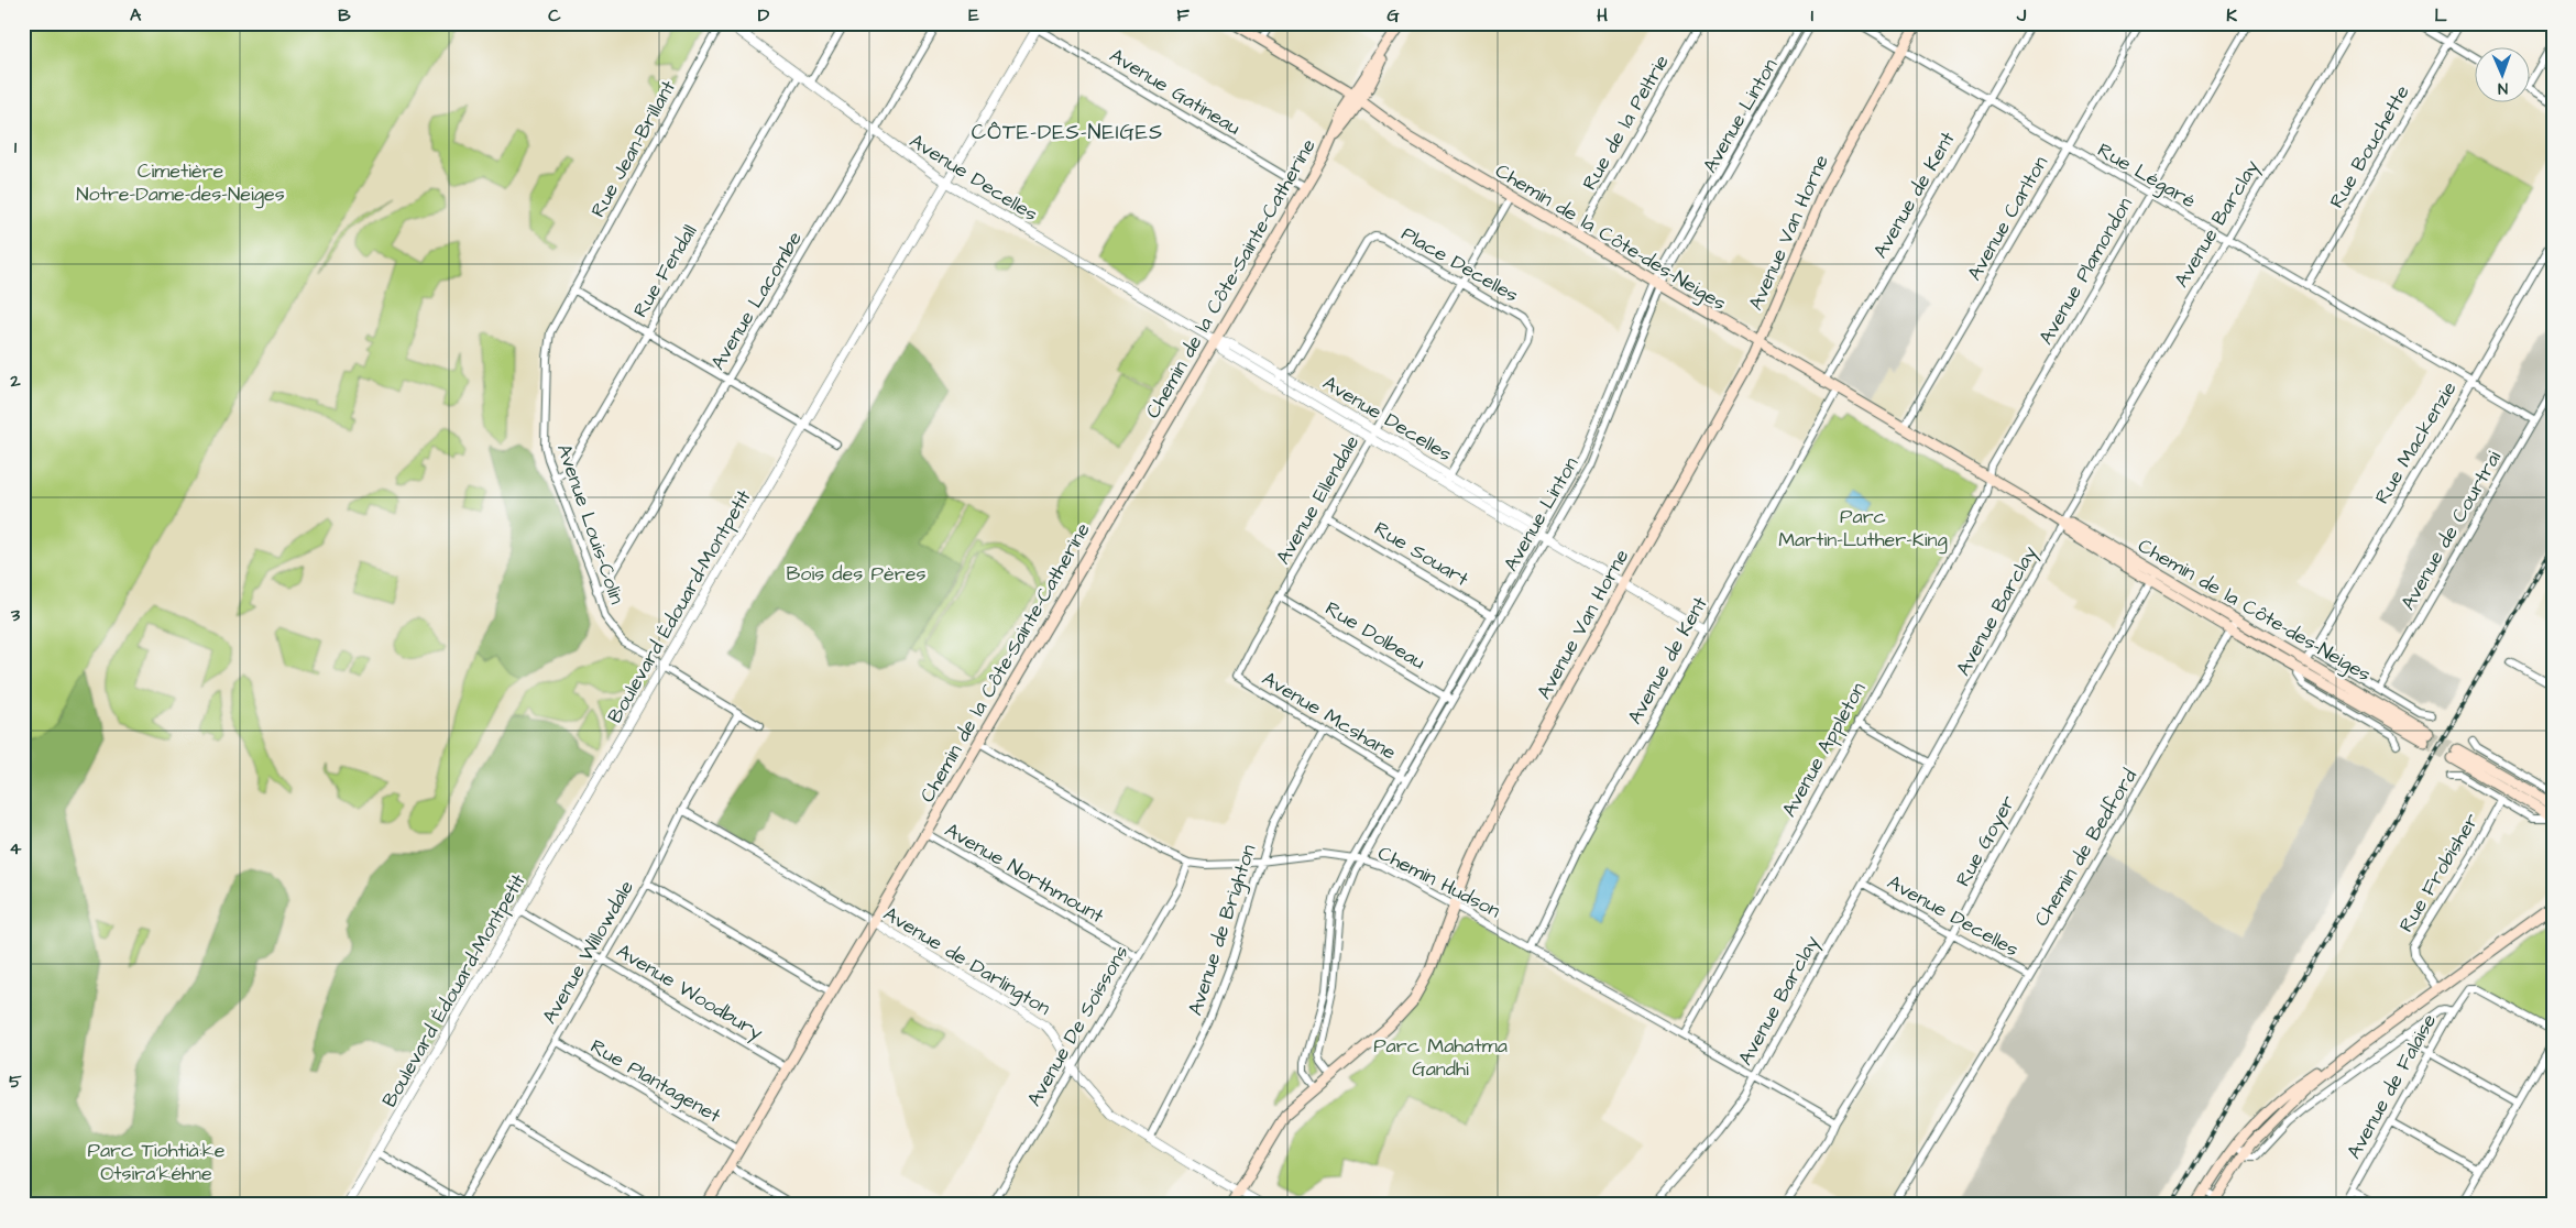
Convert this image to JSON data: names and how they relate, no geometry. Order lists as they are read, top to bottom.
{
  "streets": {
    "main road": ["Avenue Van Horne", "Chemin de la Côte-des-Neiges", "Chemin de la Côte-Sainte-Catherine"],
    "street": [
      "Avenue Gatineau",
      "Avenue Linton",
      "Rue de la Peltrie",
      "Rue Bouchette",
      "Rue Jean-Brillant",
      "Rue Légaré",
      "Avenue Decelles",
      "Avenue de Kent",
      "Avenue Carlton",
      "Avenue Barclay",
      "Place Decelles",
      "Rue Fendall",
      "Avenue Plamondon",
      "Avenue Lacombe",
      "Rue Mackenzie",
      "Avenue Ellendale",
      "Avenue Louis-Colin",
      "Avenue de Courtrai",
      "Rue Souart",
      "Boulevard Édouard-Montpetit",
      "Rue Dolbeau",
      "Avenue Mcshane",
      "Avenue Appleton",
      "Rue Goyer",
      "Chemin de Bedford",
      "Avenue Northmount",
      "Rue Frobisher",
      "Chemin Hudson",
      "Avenue de Brighton",
      "Avenue Willowdale",
      "Avenue de Darlington",
      "Avenue Woodbury",
      "Avenue De Soissons",
      "Rue Plantagenet",
      "Avenue de Falaise"
    ]
  },
  "crossings": [
    ["Avenue Gatineau", "Chemin de la Côte-Sainte-Catherine"],
    ["Avenue Gatineau", "Boulevard Édouard-Montpetit"],
    ["Avenue Linton", "Avenue Decelles"],
    ["Avenue Linton", "Avenue Van Horne"],
    ["Avenue Linton", "Chemin de la Côte-des-Neiges"],
    ["Avenue Linton", "Rue Souart"],
    ["Avenue Linton", "Rue Dolbeau"],
    ["Avenue Linton", "Avenue Mcshane"],
    ["Avenue Linton", "Chemin Hudson"],
    ["Rue de la Peltrie", "Chemin de la Côte-des-Neiges"],
    ["Rue Bouchette", "Rue Légaré"],
    ["Rue Jean-Brillant", "Avenue Louis-Colin"],
    ["Rue Légaré", "Avenue de Kent"],
    ["Rue Légaré", "Avenue Carlton"],
    ["Rue Légaré", "Avenue Barclay"],
    ["Rue Légaré", "Avenue Van Horne"],
    ["Rue Légaré", "Avenue Plamondon"],
    ["Rue Légaré", "Rue Mackenzie"],
    ["Rue Légaré", "Avenue de Courtrai"],
    ["Avenue Decelles", "Avenue de Kent"],
    ["Avenue Decelles", "Avenue Barclay"],
    ["Avenue Decelles", "Avenue Van Horne"],
    ["Avenue Decelles", "Place Decelles"],
    ["Avenue Decelles", "Rue Fendall"],
    ["Avenue Decelles", "Chemin de la Côte-Sainte-Catherine"],
    ["Avenue Decelles", "Avenue Lacombe"],
    ["Avenue Decelles", "Avenue Ellendale"],
    ["Avenue Decelles", "Boulevard Édouard-Montpetit"],
    ["Avenue Decelles", "Rue Goyer"],
    ["Avenue Decelles", "Chemin de Bedford"],
    ["Avenue de Kent", "Chemin de la Côte-des-Neiges"],
    ["Avenue de Kent", "Chemin Hudson"],
    ["Avenue Carlton", "Chemin de la Côte-des-Neiges"],
    ["Avenue Barclay", "Chemin de la Côte-des-Neiges"],
    ["Avenue Barclay", "Chemin Hudson"],
    ["Avenue Van Horne", "Chemin de la Côte-des-Neiges"],
    ["Avenue Van Horne", "Chemin Hudson"],
    ["Avenue Van Horne", "Avenue de Darlington"],
    ["Chemin de la Côte-des-Neiges", "Avenue Plamondon"],
    ["Chemin de la Côte-des-Neiges", "Chemin de la Côte-Sainte-Catherine"],
    ["Chemin de la Côte-des-Neiges", "Rue Mackenzie"],
    ["Chemin de la Côte-des-Neiges", "Avenue Ellendale"],
    ["Chemin de la Côte-des-Neiges", "Avenue de Courtrai"],
    ["Chemin de la Côte-des-Neiges", "Avenue Appleton"],
    ["Chemin de la Côte-des-Neiges", "Rue Goyer"],
    ["Chemin de la Côte-des-Neiges", "Chemin de Bedford"],
    ["Place Decelles", "Avenue Ellendale"],
    ["Rue Fendall", "Avenue Louis-Colin"],
    ["Avenue Plamondon", "Avenue Appleton"],
    ["Chemin de la Côte-Sainte-Catherine", "Avenue Northmount"],
    ["Chemin de la Côte-Sainte-Catherine", "Chemin Hudson"],
    ["Chemin de la Côte-Sainte-Catherine", "Avenue de Darlington"],
    ["Chemin de la Côte-Sainte-Catherine", "Avenue Woodbury"],
    ["Chemin de la Côte-Sainte-Catherine", "Rue Plantagenet"],
    ["Avenue Lacombe", "Avenue Louis-Colin"],
    ["Avenue Ellendale", "Rue Souart"],
    ["Avenue Ellendale", "Rue Dolbeau"],
    ["Avenue Ellendale", "Avenue Mcshane"],
    ["Avenue Louis-Colin", "Boulevard Édouard-Montpetit"],
    ["Avenue Louis-Colin", "Avenue Willowdale"],
    ["Boulevard Édouard-Montpetit", "Avenue Woodbury"],
    ["Avenue Mcshane", "Avenue de Brighton"],
    ["Avenue Appleton", "Chemin Hudson"],
    ["Rue Goyer", "Chemin Hudson"],
    ["Avenue Northmount", "Avenue De Soissons"],
    ["Chemin Hudson", "Avenue de Brighton"],
    ["Chemin Hudson", "Avenue De Soissons"],
    ["Avenue de Brighton", "Avenue de Darlington"],
    ["Avenue Willowdale", "Avenue de Darlington"],
    ["Avenue Willowdale", "Avenue Woodbury"],
    ["Avenue Willowdale", "Rue Plantagenet"],
    ["Avenue de Darlington", "Avenue De Soissons"]
  ],
  "districts": ["CÔTE-DES-NEIGES"],
  "parks": [
    "Cimetière Notre-Dame-des-Neiges",
    "Parc Martin-Luther-King",
    "Bois des Pères",
    "Parc Mahatma Gandhi",
    "Parc Tiohtià:ke Otsira'kéhne"
  ],
  "north": "bottom",
  "grid": {
    "columns": [
      "A",
      "B",
      "C",
      "D",
      "E",
      "F",
      "G",
      "H",
      "I",
      "J",
      "K",
      "L"
    ],
    "rows": [
      "1",
      "2",
      "3",
      "4",
      "5"
    ]
  }
}
